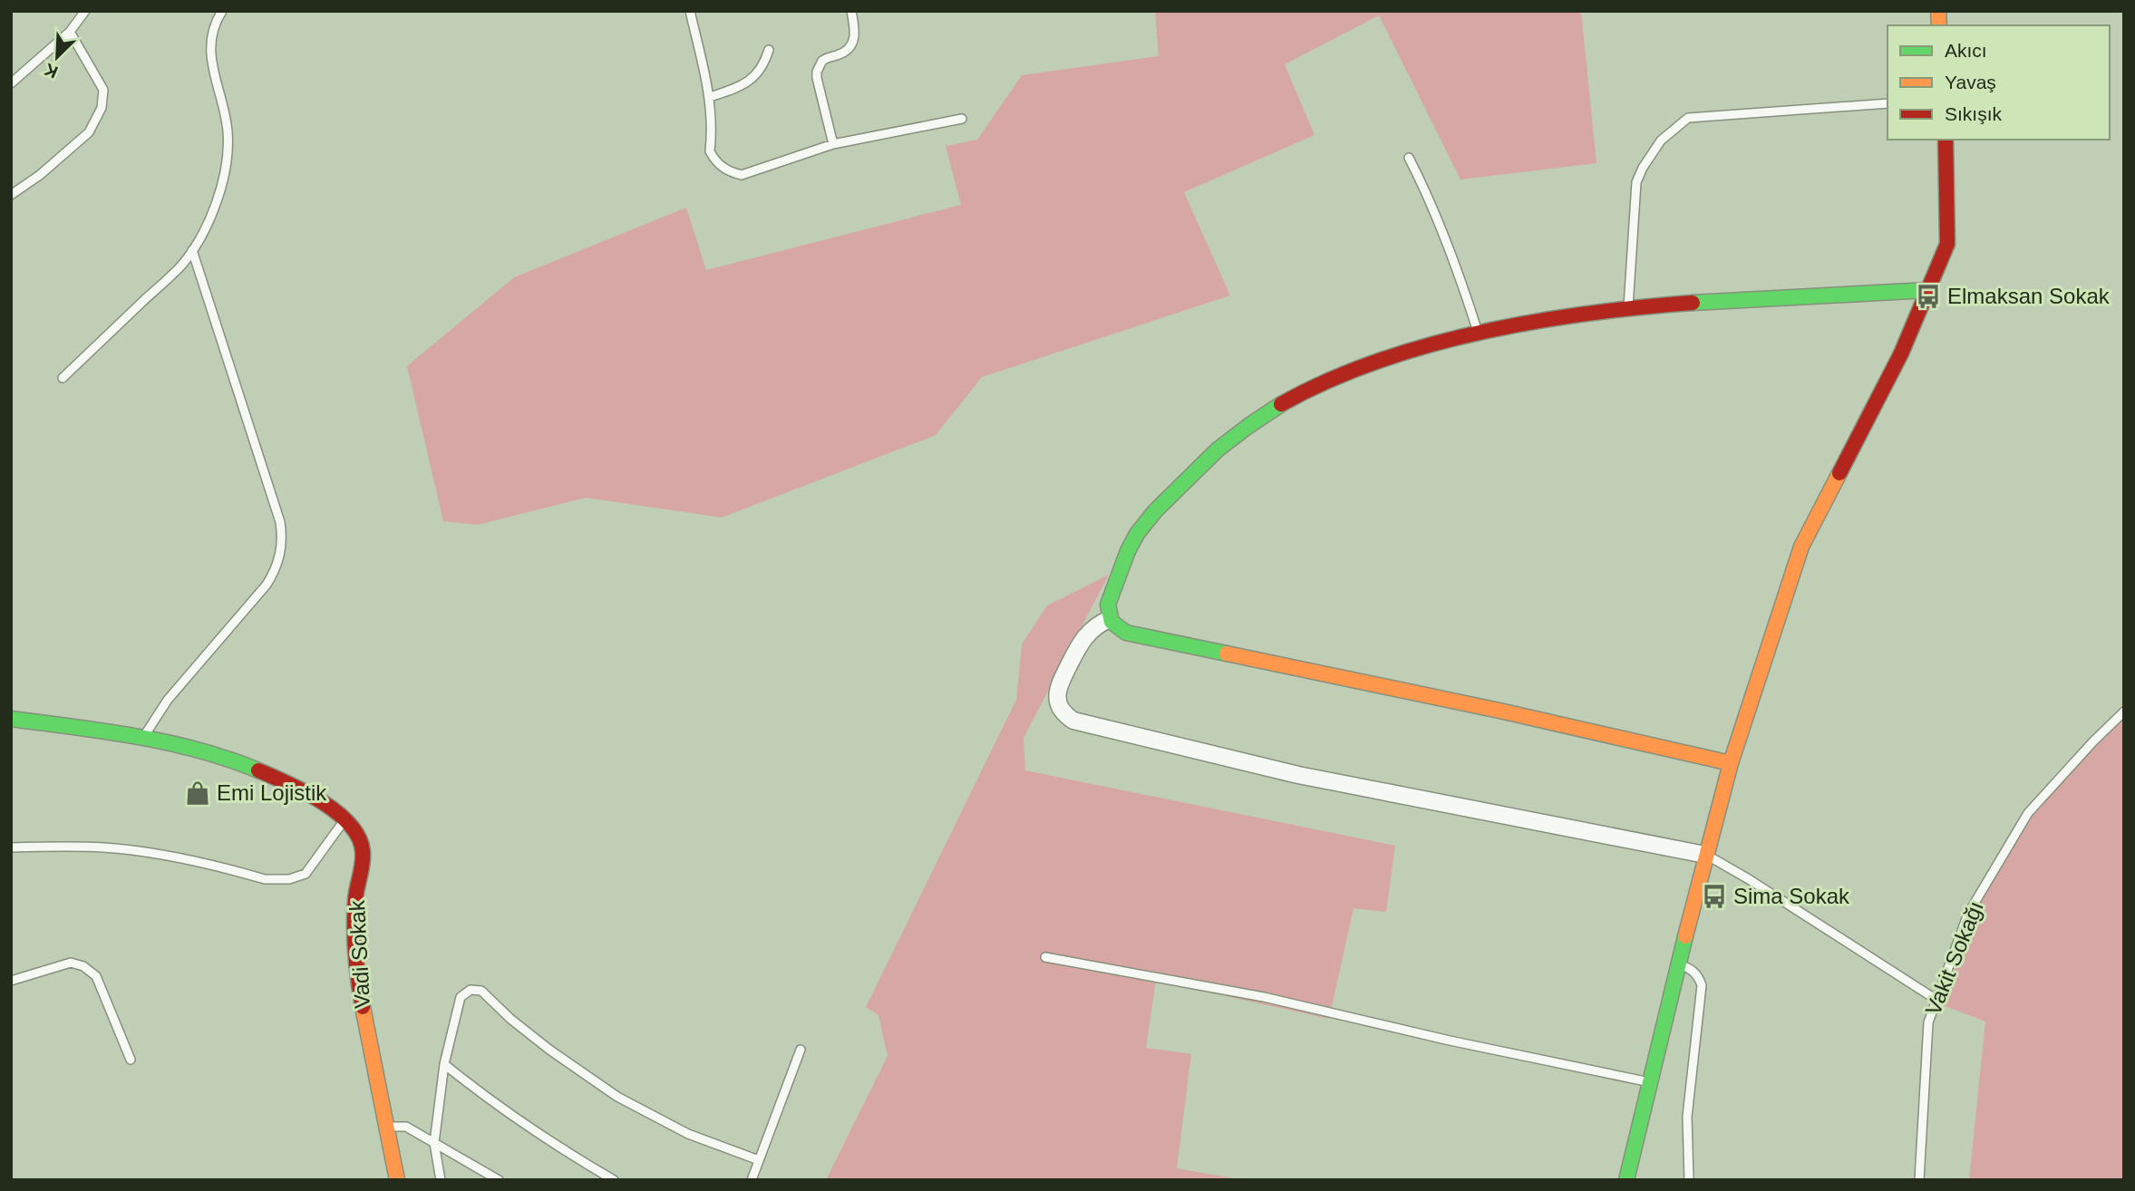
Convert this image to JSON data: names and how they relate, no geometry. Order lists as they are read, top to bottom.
{
  "streets": {
    "street": ["Vadi Sokak"],
    "lane": ["Vakit Sokağı"]
  },
  "places": {
    "bus stop": ["Elmaksan Sokak", "Sima Sokak"],
    "shop": ["Emi Lojistik"]
  },
  "legend": ["Akıcı", "Yavaş", "Sıkışık"],
  "north": "bottom left"
}
